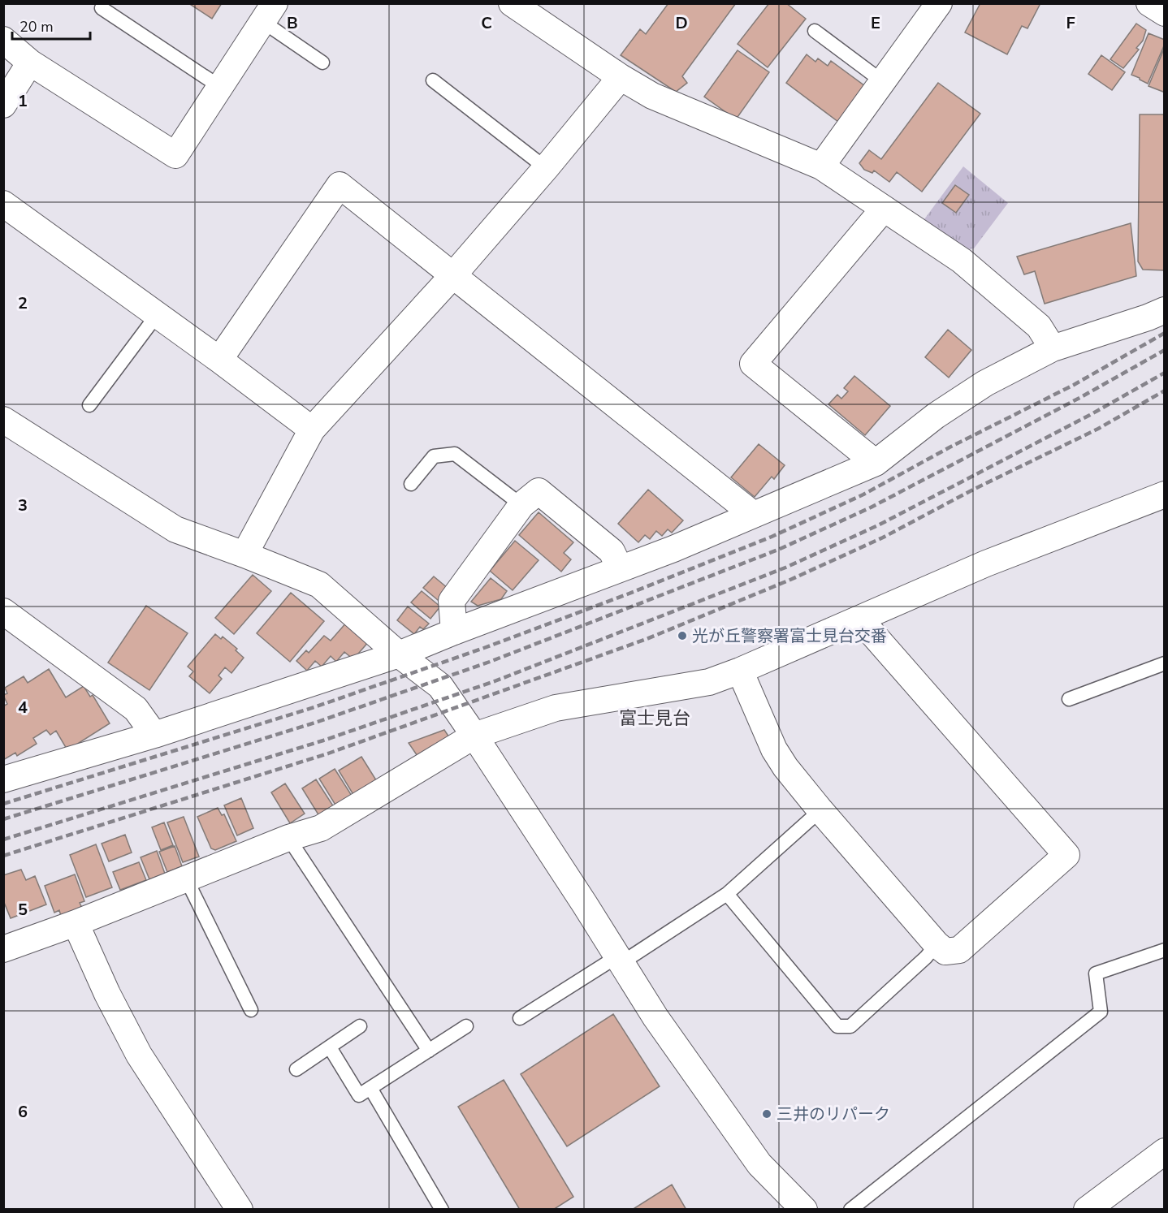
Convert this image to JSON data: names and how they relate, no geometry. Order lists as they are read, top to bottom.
{
  "districts": ["富士見台"],
  "places": ["光が丘警察署富士見台交番", "三井のリパーク"],
  "scale_bar": "20 m",
  "grid": {
    "columns": [
      "B",
      "C",
      "D",
      "E",
      "F"
    ],
    "rows": [
      "1",
      "2",
      "3",
      "4",
      "5",
      "6"
    ]
  }
}
